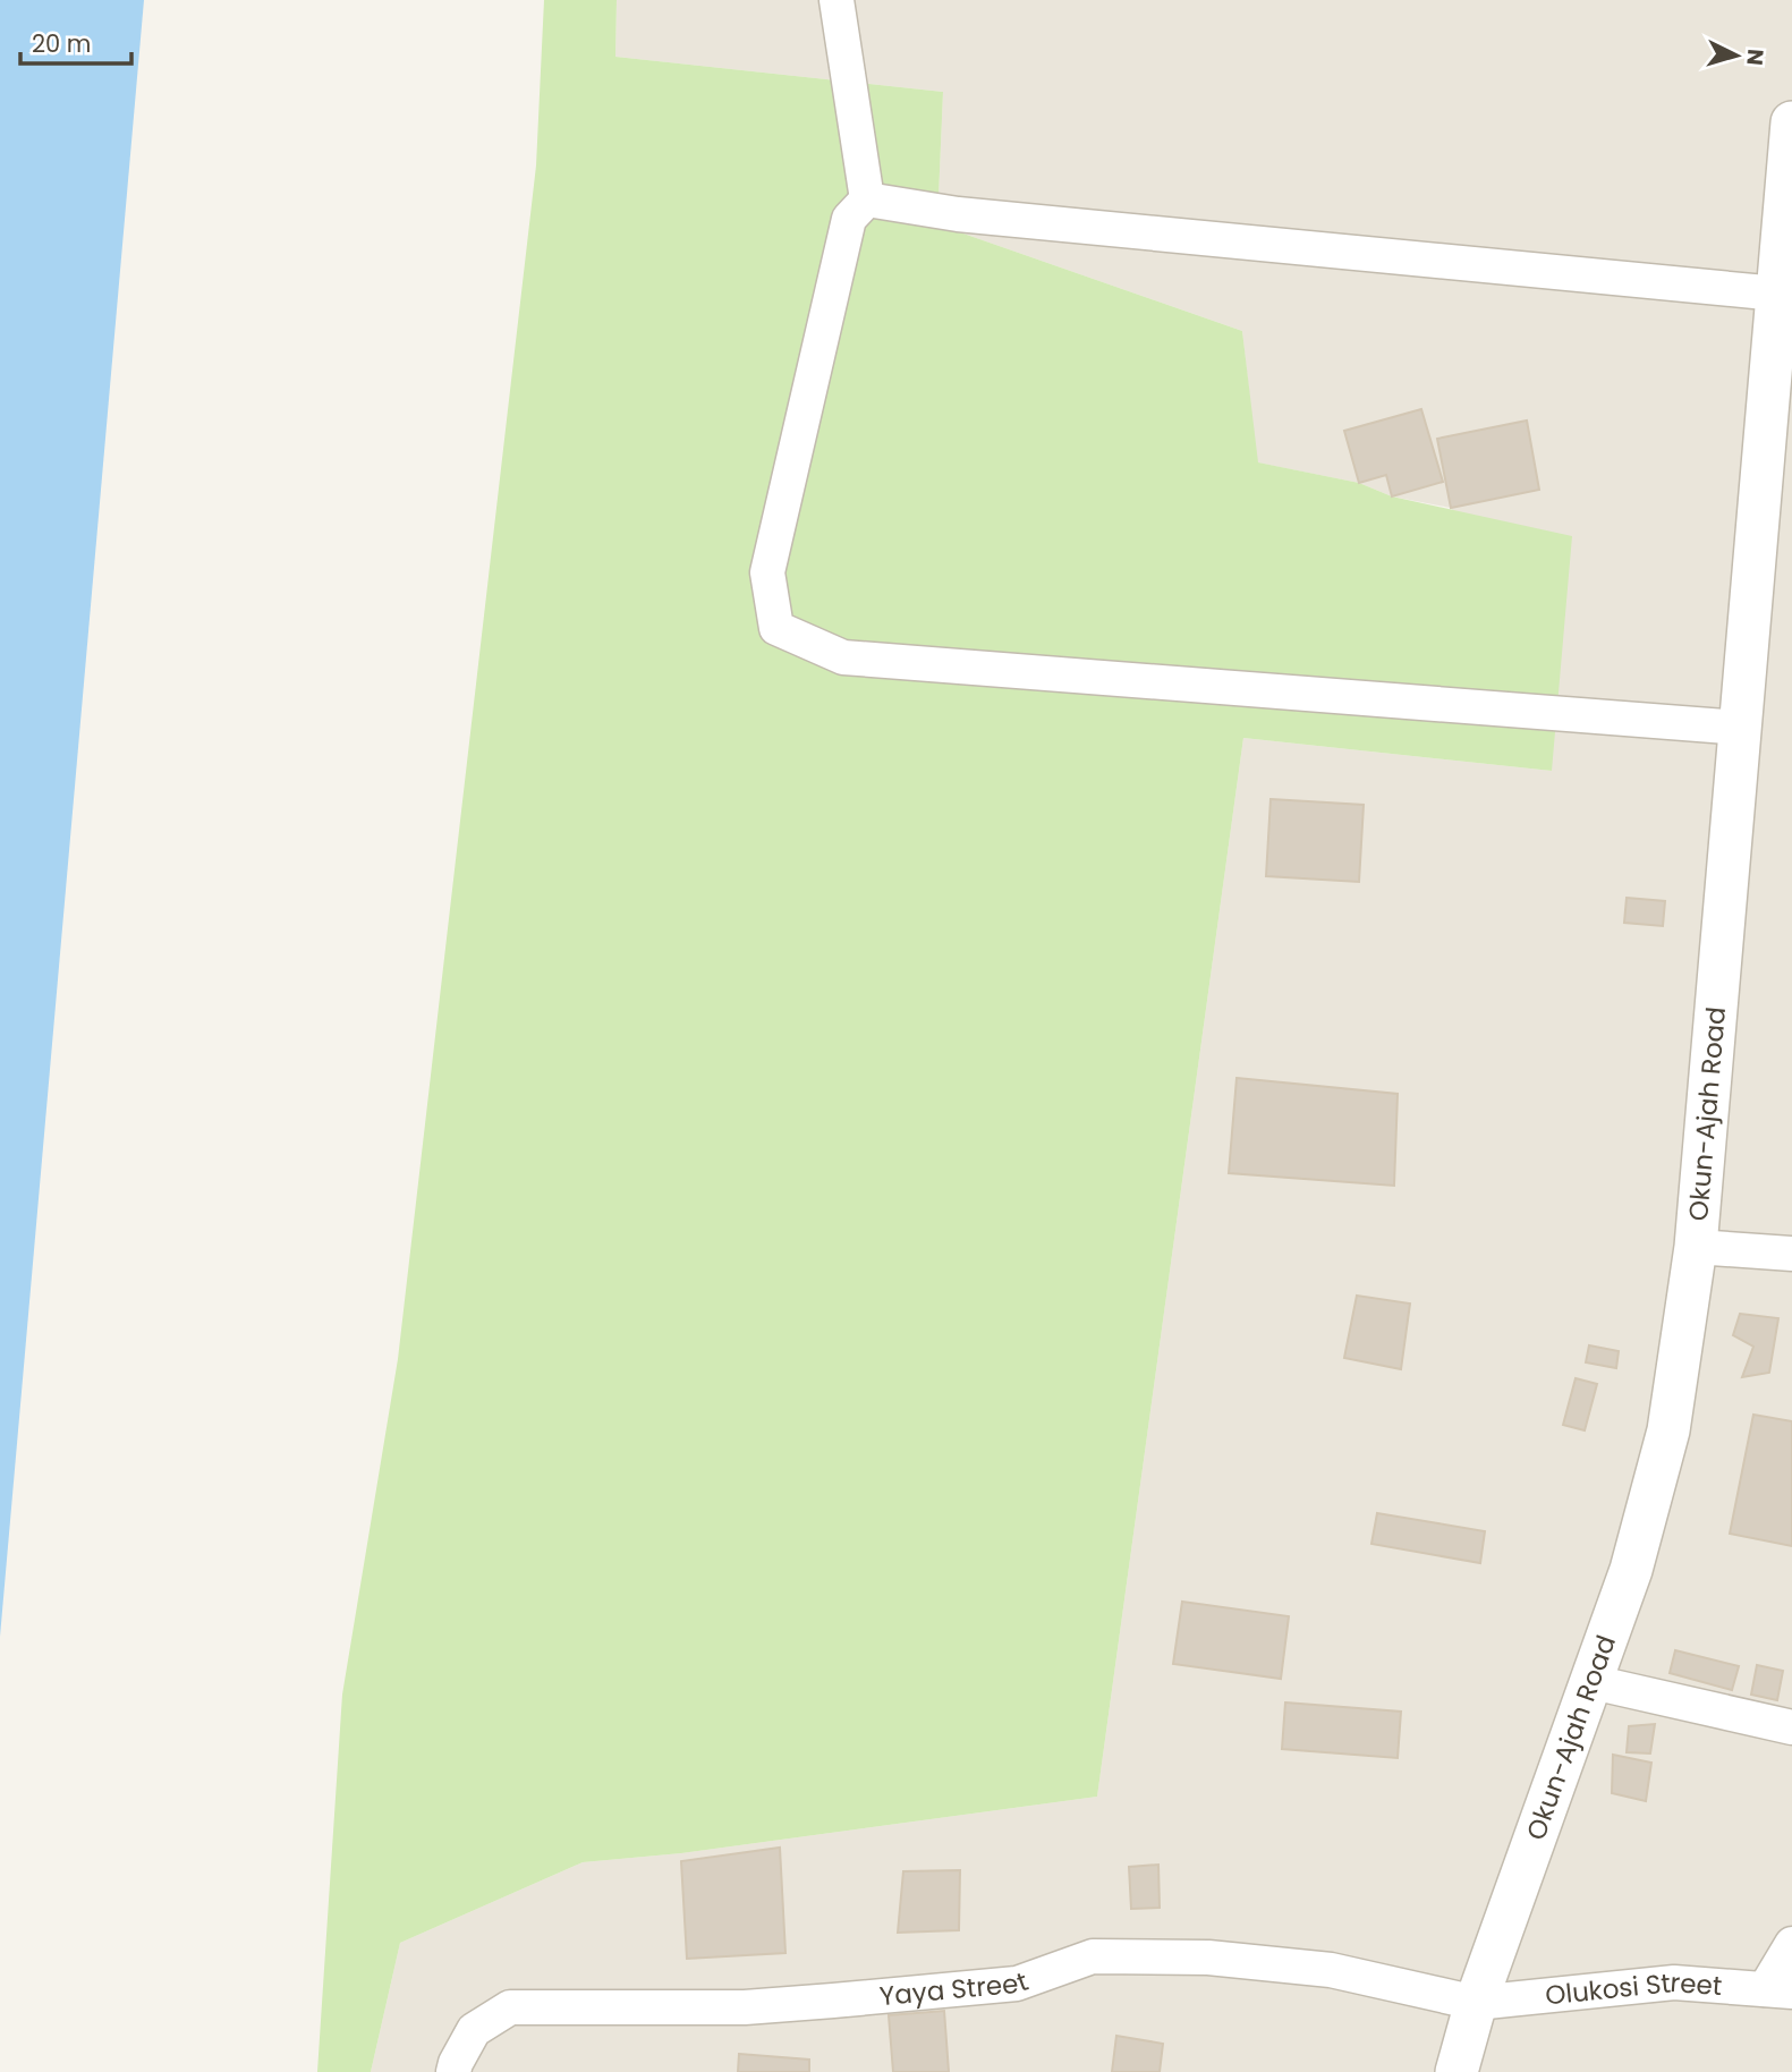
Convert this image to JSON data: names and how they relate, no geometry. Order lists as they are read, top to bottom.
{
  "streets": {
    "street": ["Okun-Ajah Road", "Yaya Street", "Olukosi Street"]
  },
  "crossings": [
    ["Okun-Ajah Road", "Yaya Street"],
    ["Okun-Ajah Road", "Olukosi Street"],
    ["Yaya Street", "Olukosi Street"]
  ],
  "scale_bar": "20 m",
  "north": "right"
}
